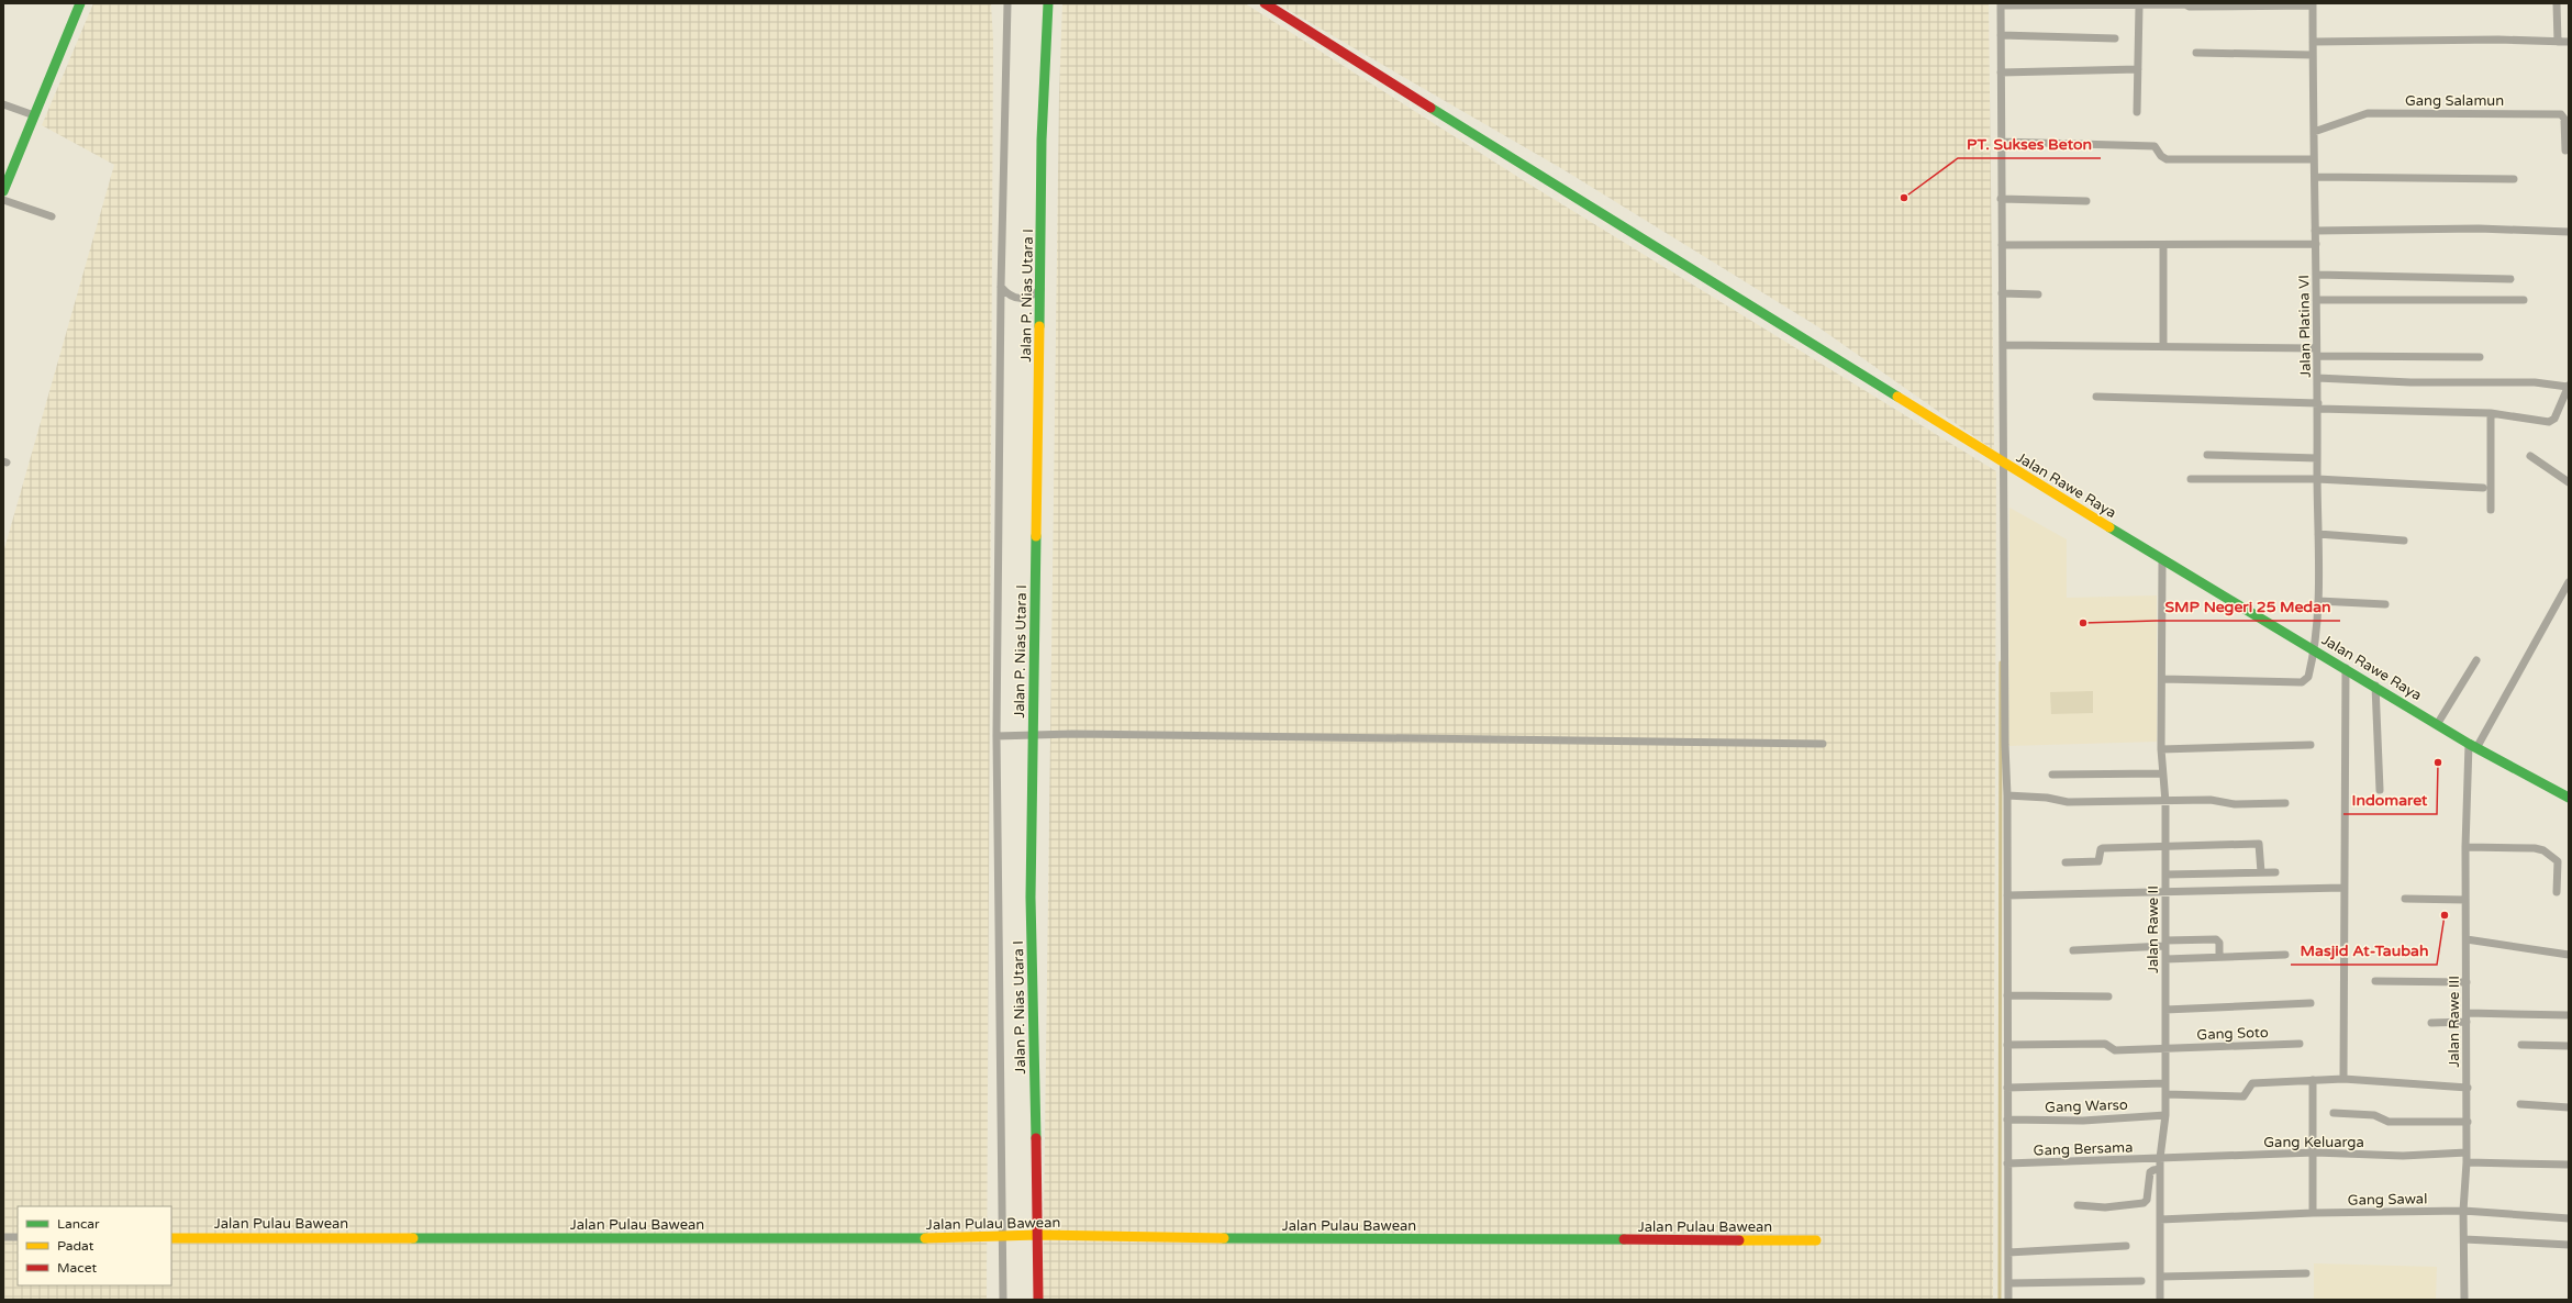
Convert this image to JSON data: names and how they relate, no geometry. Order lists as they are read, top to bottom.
{
  "streets": {
    "street": [
      "Gang Salamun",
      "Jalan P. Nias Utara I",
      "Jalan Platina VI",
      "Jalan Rawe Raya",
      "Jalan Rawe II",
      "Jalan Rawe III",
      "Gang Soto",
      "Gang Warso",
      "Gang Keluarga",
      "Gang Bersama",
      "Gang Sawal",
      "Jalan Pulau Bawean"
    ]
  },
  "crossings": [
    ["Gang Salamun", "Jalan Platina VI"],
    ["Jalan P. Nias Utara I", "Jalan Pulau Bawean"],
    ["Jalan Platina VI", "Jalan Rawe Raya"],
    ["Jalan Platina VI", "Jalan Rawe II"],
    ["Jalan Rawe Raya", "Jalan Rawe II"],
    ["Jalan Rawe Raya", "Jalan Rawe III"],
    ["Jalan Rawe II", "Gang Soto"],
    ["Jalan Rawe II", "Gang Warso"],
    ["Jalan Rawe II", "Gang Keluarga"],
    ["Jalan Rawe II", "Gang Bersama"],
    ["Jalan Rawe II", "Gang Sawal"],
    ["Jalan Rawe III", "Gang Keluarga"],
    ["Jalan Rawe III", "Gang Sawal"],
    ["Gang Keluarga", "Gang Bersama"]
  ],
  "places": [
    "PT. Sukses Beton",
    "SMP Negeri 25 Medan",
    "Indomaret",
    "Masjid At-Taubah"
  ],
  "legend": ["Lancar", "Padat", "Macet"]
}
